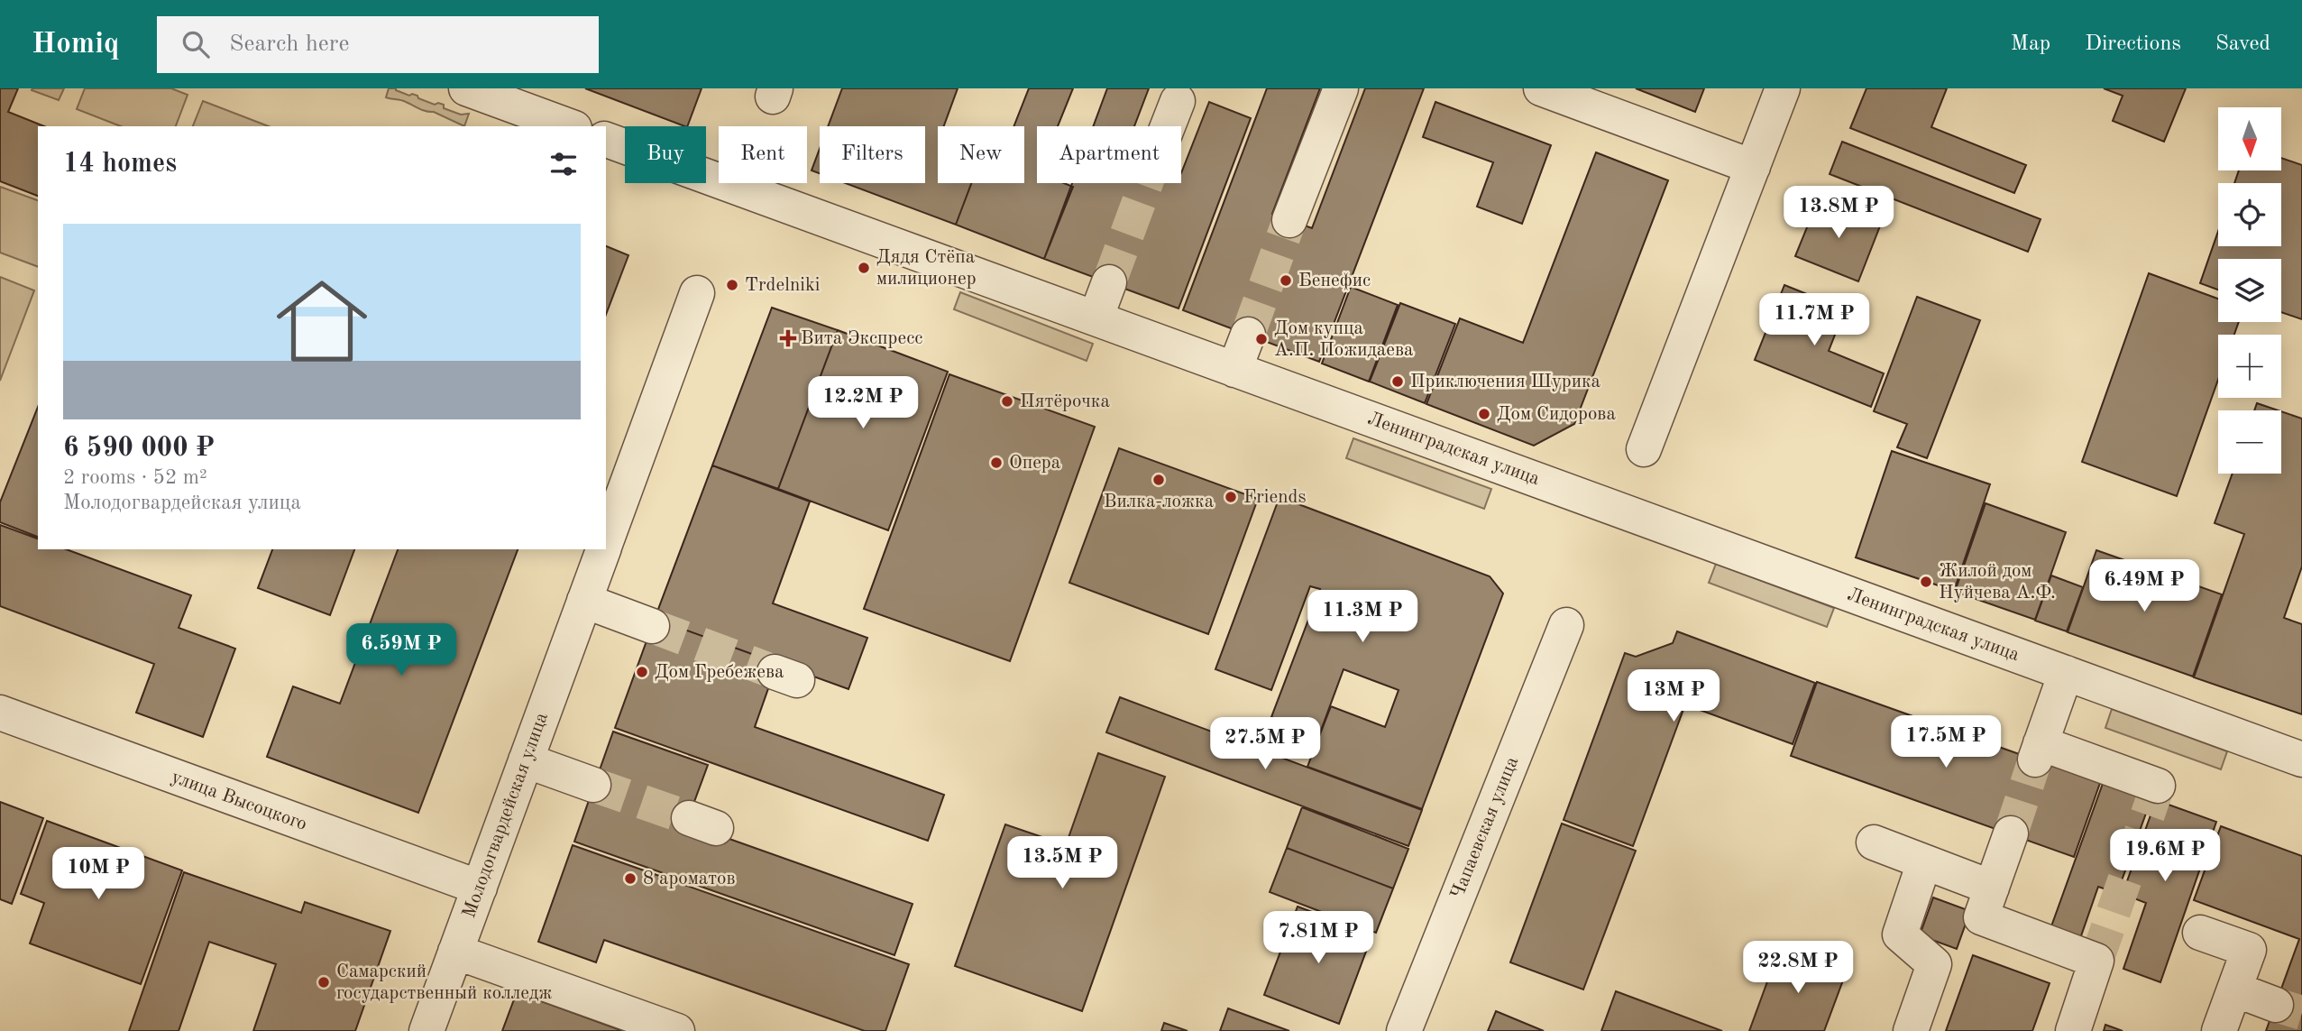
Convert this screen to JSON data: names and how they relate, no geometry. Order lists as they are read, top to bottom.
{
  "streets": {
    "street": [
      "Ленинградская улица",
      "улица Высоцкого",
      "Молодогвардейская улица",
      "Чапаевская улица"
    ]
  },
  "crossings": [
    ["улица Высоцкого", "Молодогвардейская улица"]
  ],
  "places": {
    "other": [
      "Дядя Стёпа милиционер",
      "Бенефис",
      "Trdelniki",
      "Дом купца А.П. Пожидаева",
      "Приключения Шурика",
      "Пятёрочка",
      "Дом Сидорова",
      "Опера",
      "Вилка-ложка",
      "Friends",
      "Жилой дом Нуйчева А.Ф.",
      "Дом Гребежева",
      "8 ароматов",
      "Самарский государственный колледж"
    ],
    "health": ["Вита Экспресс"]
  },
  "north": "bottom",
  "page": {
    "header": "Homiq",
    "search": "Search here",
    "nav": ["Map", "Directions", "Saved"],
    "map_buttons": ["+", "−"],
    "chip": [
      "Buy",
      "Rent",
      "Filters",
      "New",
      "Apartment"
    ],
    "heading": "14 homes",
    "price": [
      "13.8M ₽",
      "11.7M ₽",
      "12.2M ₽",
      "6.49M ₽",
      "11.3M ₽",
      "6.59M ₽",
      "13M ₽",
      "17.5M ₽",
      "27.5M ₽",
      "19.6M ₽",
      "13.5M ₽",
      "10M ₽",
      "7.81M ₽",
      "22.8M ₽"
    ],
    "list": [
      {
        "name": "6 590 000 ₽",
        "note": "2 rooms · 52 m² · Молодогвардейская улица"
      }
    ]
  }
}
